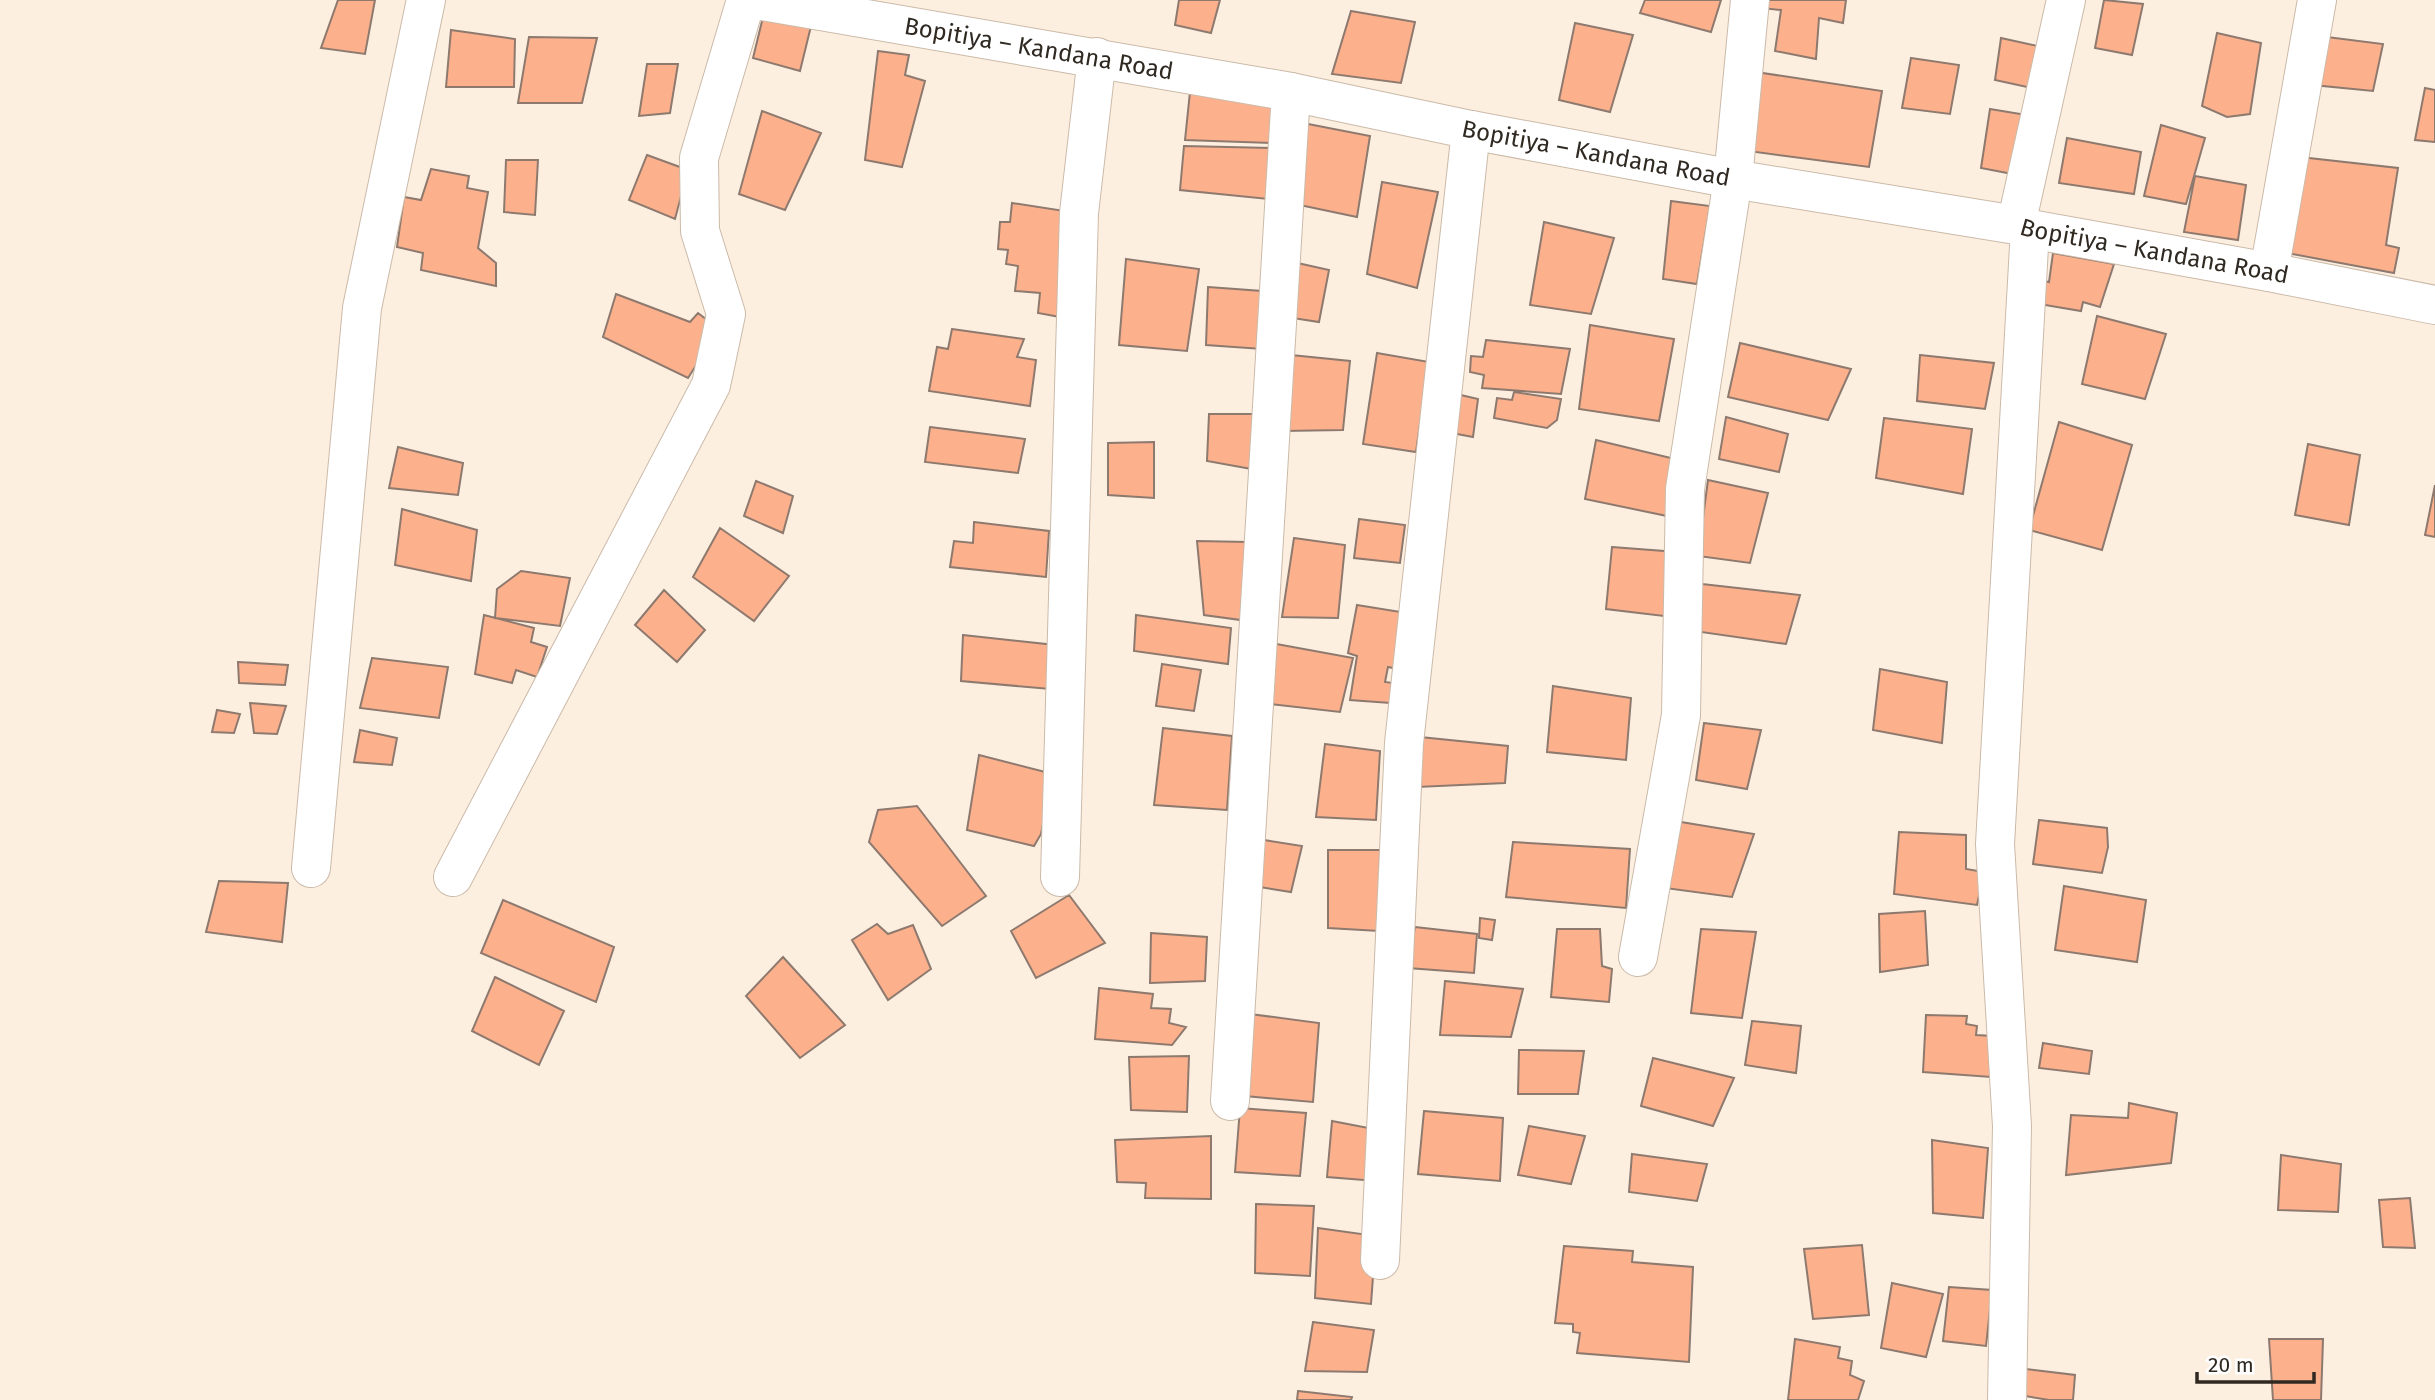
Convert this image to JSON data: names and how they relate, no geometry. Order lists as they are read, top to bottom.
{
  "streets": {
    "street": ["Bopitiya – Kandana Road"]
  },
  "scale_bar": "20 m"
}
